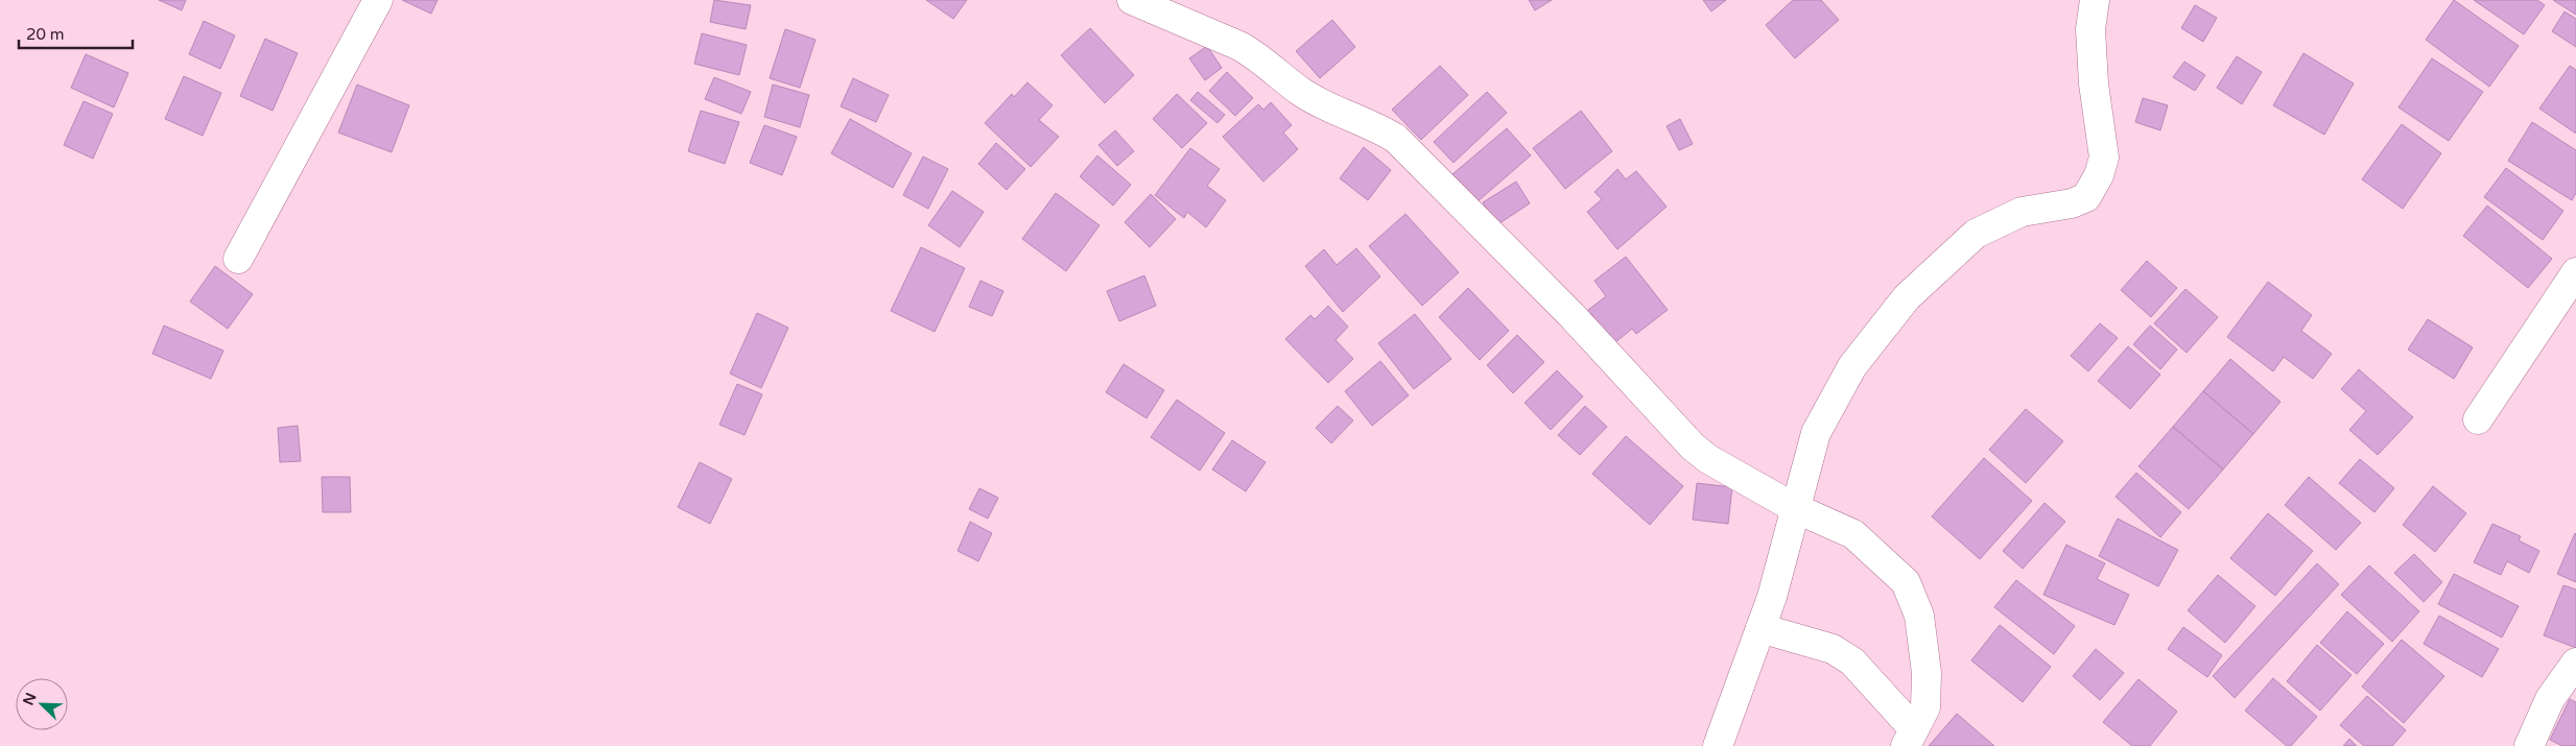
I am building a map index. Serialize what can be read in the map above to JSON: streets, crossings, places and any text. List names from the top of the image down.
{
  "scale_bar": "20 m",
  "north": "top left"
}
